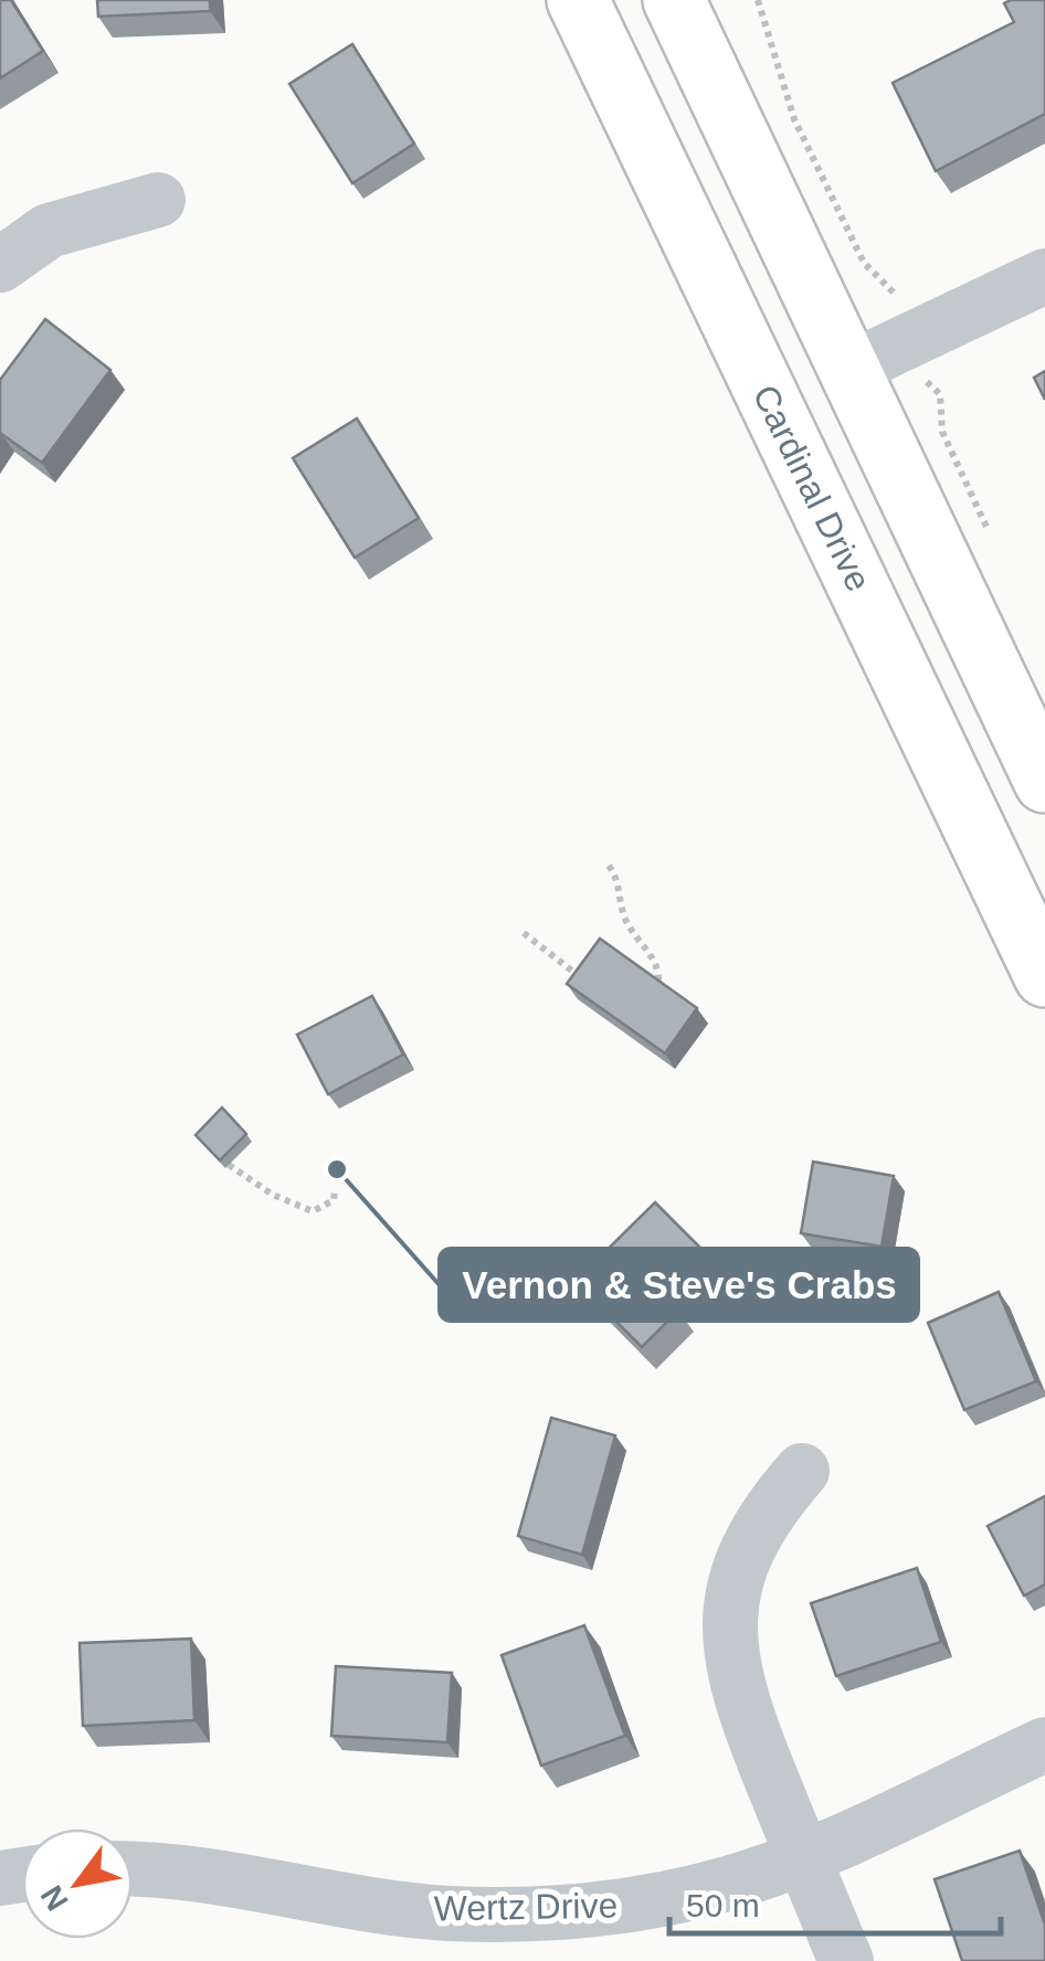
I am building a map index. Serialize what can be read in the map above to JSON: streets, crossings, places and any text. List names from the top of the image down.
{
  "streets": {
    "main road": ["Cardinal Drive"],
    "street": ["Wertz Drive"]
  },
  "places": ["Vernon & Steve's Crabs"],
  "scale_bar": "50 m",
  "north": "bottom left"
}
